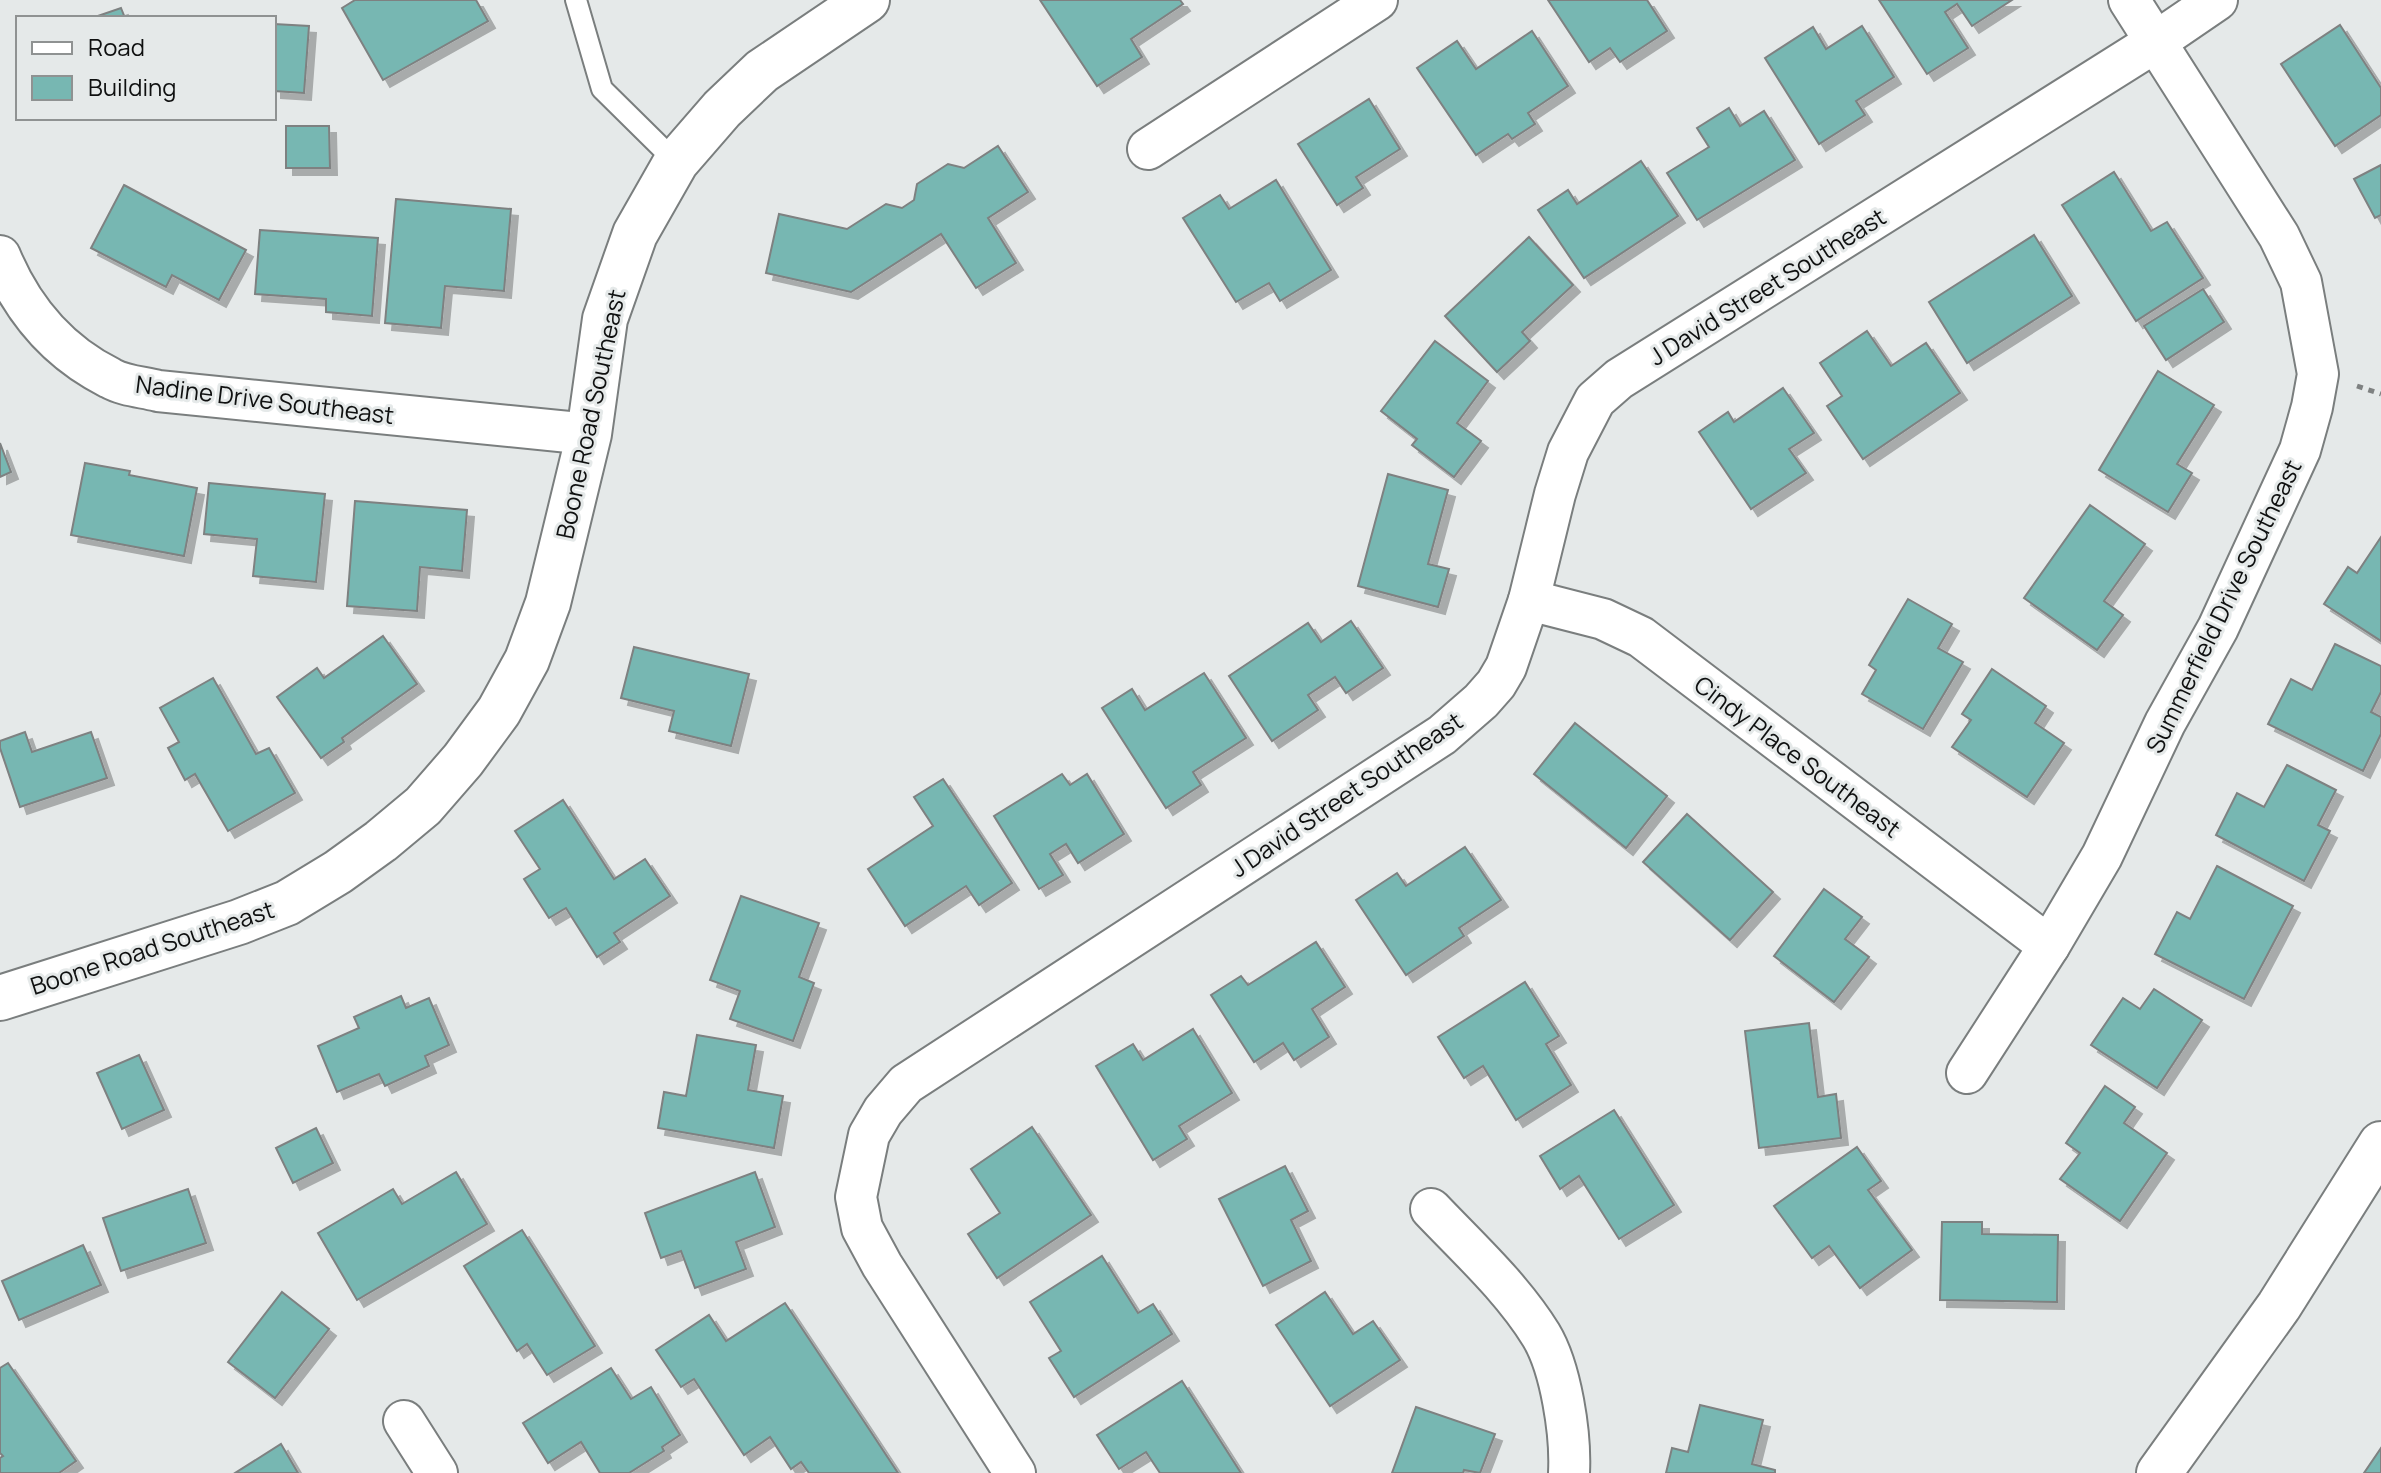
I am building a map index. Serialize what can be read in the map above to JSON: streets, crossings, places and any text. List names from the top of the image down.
{
  "streets": {
    "street": [
      "J David Street Southeast",
      "Nadine Drive Southeast",
      "Boone Road Southeast",
      "Summerfield Drive Southeast",
      "Cindy Place Southeast"
    ]
  },
  "crossings": [
    ["J David Street Southeast", "Summerfield Drive Southeast"],
    ["J David Street Southeast", "Cindy Place Southeast"],
    ["Nadine Drive Southeast", "Boone Road Southeast"],
    ["Summerfield Drive Southeast", "Cindy Place Southeast"]
  ],
  "legend": ["Road", "Building"]
}
